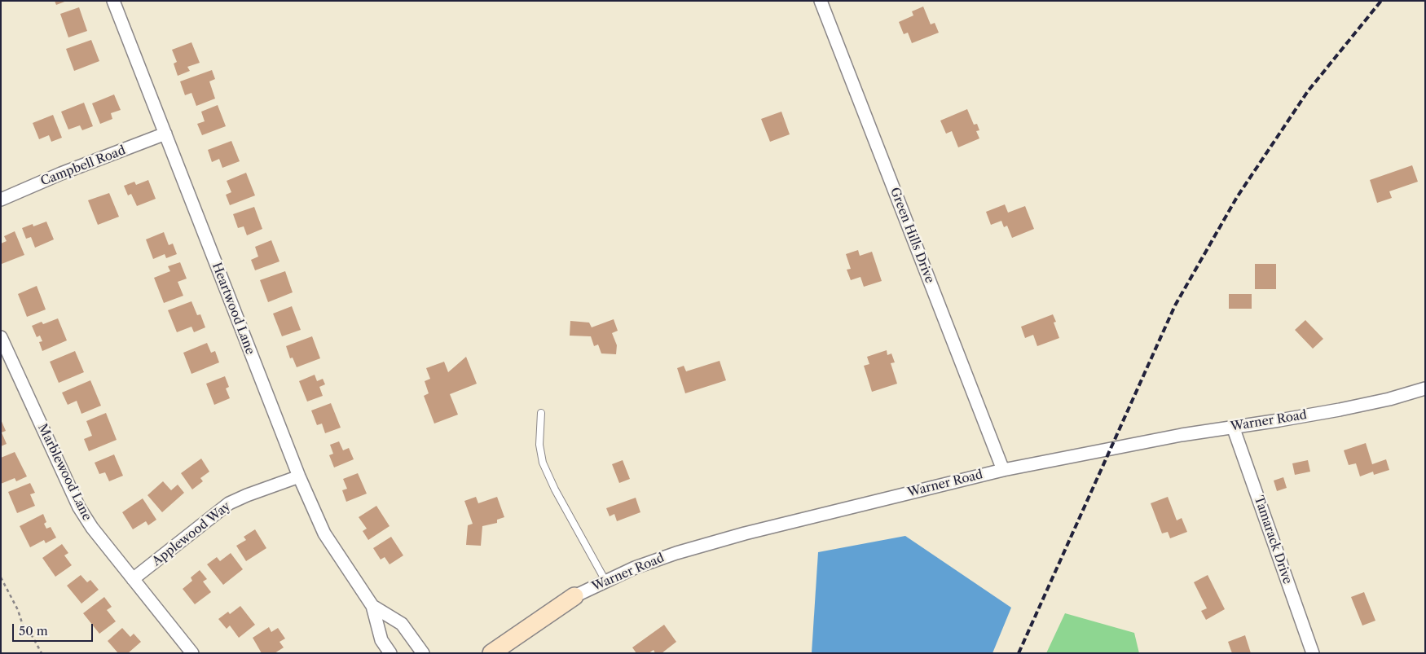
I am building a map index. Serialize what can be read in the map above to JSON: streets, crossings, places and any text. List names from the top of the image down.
{
  "streets": {
    "street": [
      "Campbell Road",
      "Green Hills Drive",
      "Heartwood Lane",
      "Warner Road",
      "Marblewood Lane",
      "Applewood Way",
      "Tamarack Drive"
    ]
  },
  "crossings": [
    ["Campbell Road", "Heartwood Lane"],
    ["Green Hills Drive", "Warner Road"],
    ["Heartwood Lane", "Applewood Way"],
    ["Warner Road", "Tamarack Drive"],
    ["Marblewood Lane", "Applewood Way"]
  ],
  "scale_bar": "50 m"
}
